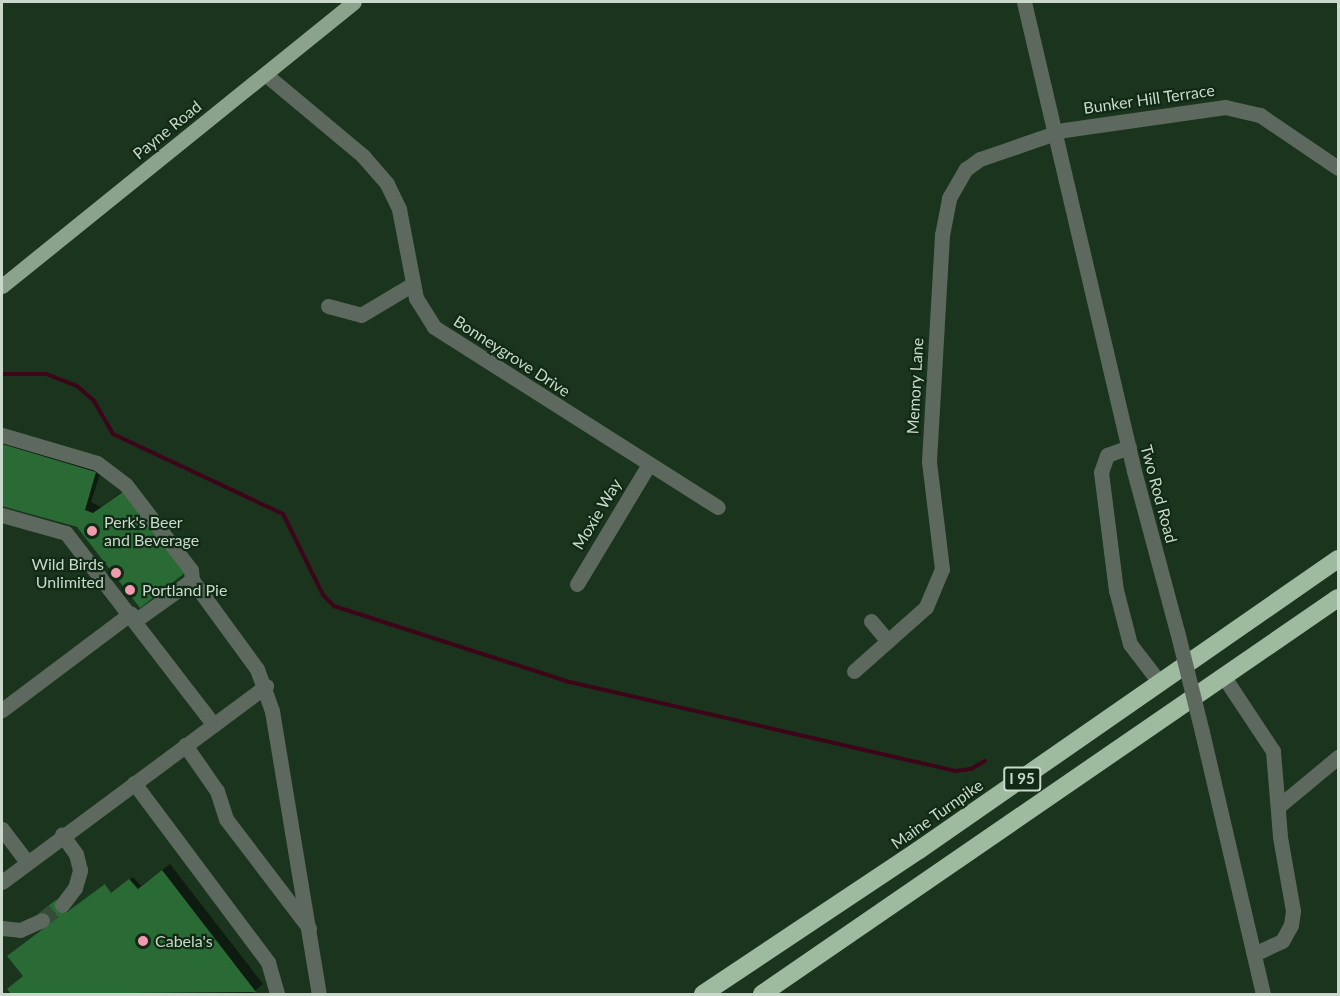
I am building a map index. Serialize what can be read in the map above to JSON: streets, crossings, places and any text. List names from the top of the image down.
{
  "streets": {
    "highway": ["I 95", "Maine Turnpike"],
    "main road": ["Payne Road"],
    "street": [
      "Bunker Hill Terrace",
      "Bonneygrove Drive",
      "Memory Lane",
      "Two Rod Road",
      "Moxie Way"
    ]
  },
  "crossings": [
    ["Bunker Hill Terrace", "Memory Lane"],
    ["Bunker Hill Terrace", "Two Rod Road"],
    ["Payne Road", "Bonneygrove Drive"],
    ["Bonneygrove Drive", "Moxie Way"],
    ["Memory Lane", "Two Rod Road"]
  ],
  "places": [
    "Perk's Beer and Beverage",
    "Wild Birds Unlimited",
    "Portland Pie",
    "Cabela's"
  ]
}
